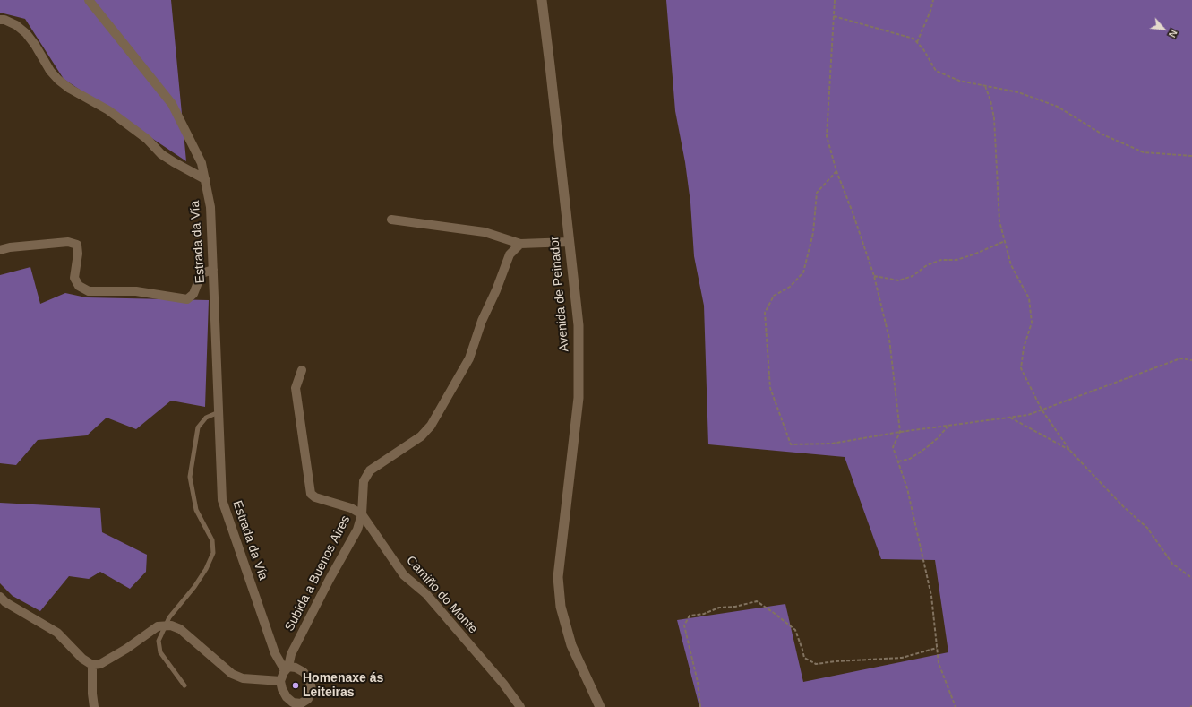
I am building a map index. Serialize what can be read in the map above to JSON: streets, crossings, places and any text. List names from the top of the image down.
{
  "streets": {
    "street": [
      "Estrada da Vía",
      "Avenida de Peinador",
      "Subida a Buenos Aires",
      "Camiño do Monte"
    ]
  },
  "crossings": [
    ["Estrada da Vía", "Subida a Buenos Aires"],
    ["Subida a Buenos Aires", "Camiño do Monte"]
  ],
  "places": ["Homenaxe ás Leiteiras"],
  "north": "bottom right"
}
